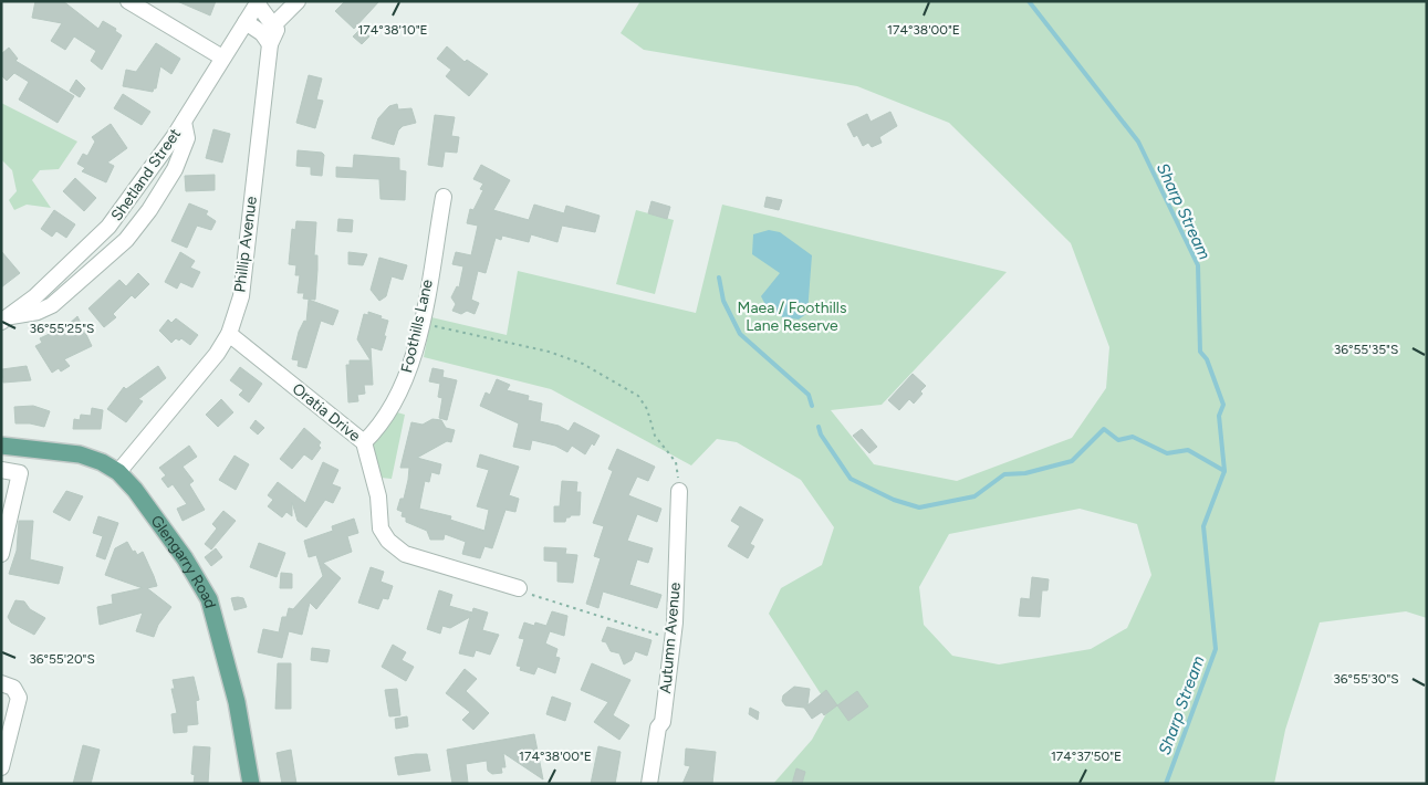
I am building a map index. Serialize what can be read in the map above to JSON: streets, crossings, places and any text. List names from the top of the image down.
{
  "streets": {
    "main road": ["Glengarry Road"],
    "street": [
      "Shetland Street",
      "Phillip Avenue",
      "Foothills Lane",
      "Oratia Drive",
      "Autumn Avenue"
    ]
  },
  "crossings": [
    ["Phillip Avenue", "Oratia Drive"],
    ["Phillip Avenue", "Glengarry Road"],
    ["Foothills Lane", "Oratia Drive"]
  ],
  "water": ["Sharp Stream"],
  "parks": ["Maea / Foothills Lane Reserve"],
  "coordinates": [
    "174°38'10\"E",
    "174°38'00\"E",
    "36°55'25\"S",
    "36°55'35\"S",
    "36°55'20\"S",
    "36°55'30\"S",
    "174°37'50\"E"
  ]
}
